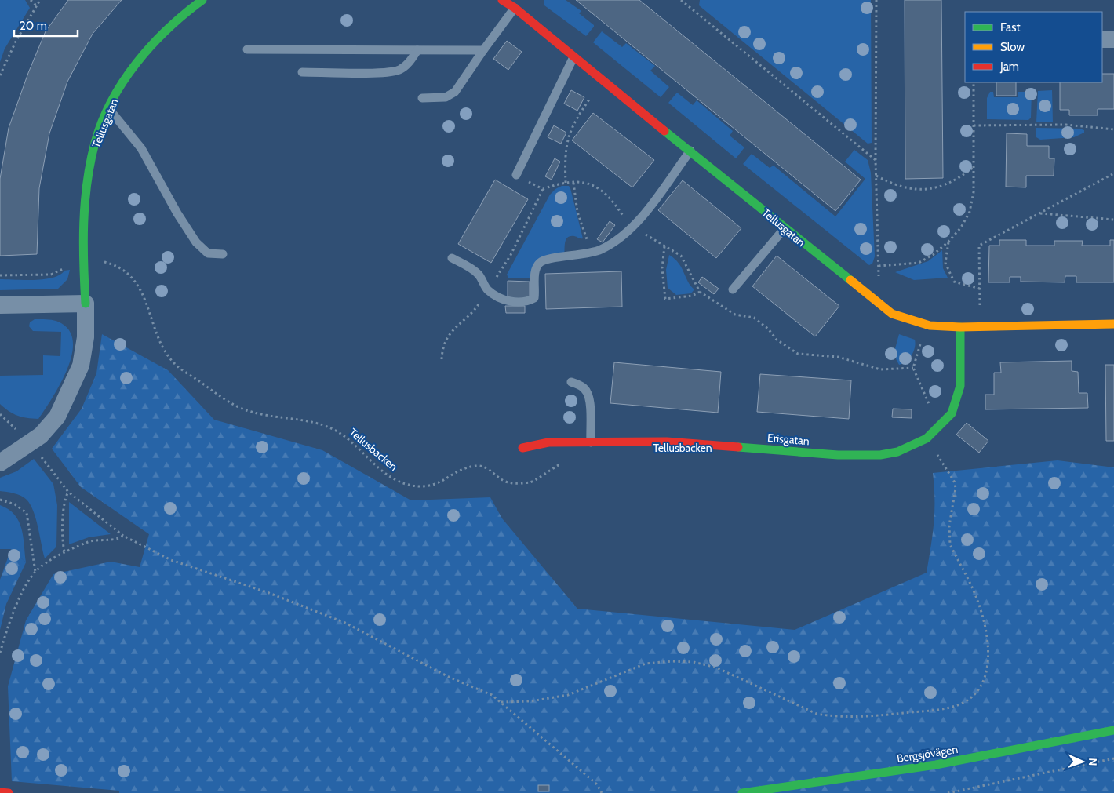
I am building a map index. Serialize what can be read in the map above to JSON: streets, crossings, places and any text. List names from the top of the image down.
{
  "streets": {
    "street": ["Tellusgatan", "Erisgatan", "Bergsjövägen"],
    "path": ["Tellusbacken"]
  },
  "crossings": [
    ["Tellusgatan", "Erisgatan"],
    ["Tellusgatan", "Tellusbacken"]
  ],
  "legend": ["Fast", "Slow", "Jam"],
  "scale_bar": "20 m",
  "north": "right"
}
